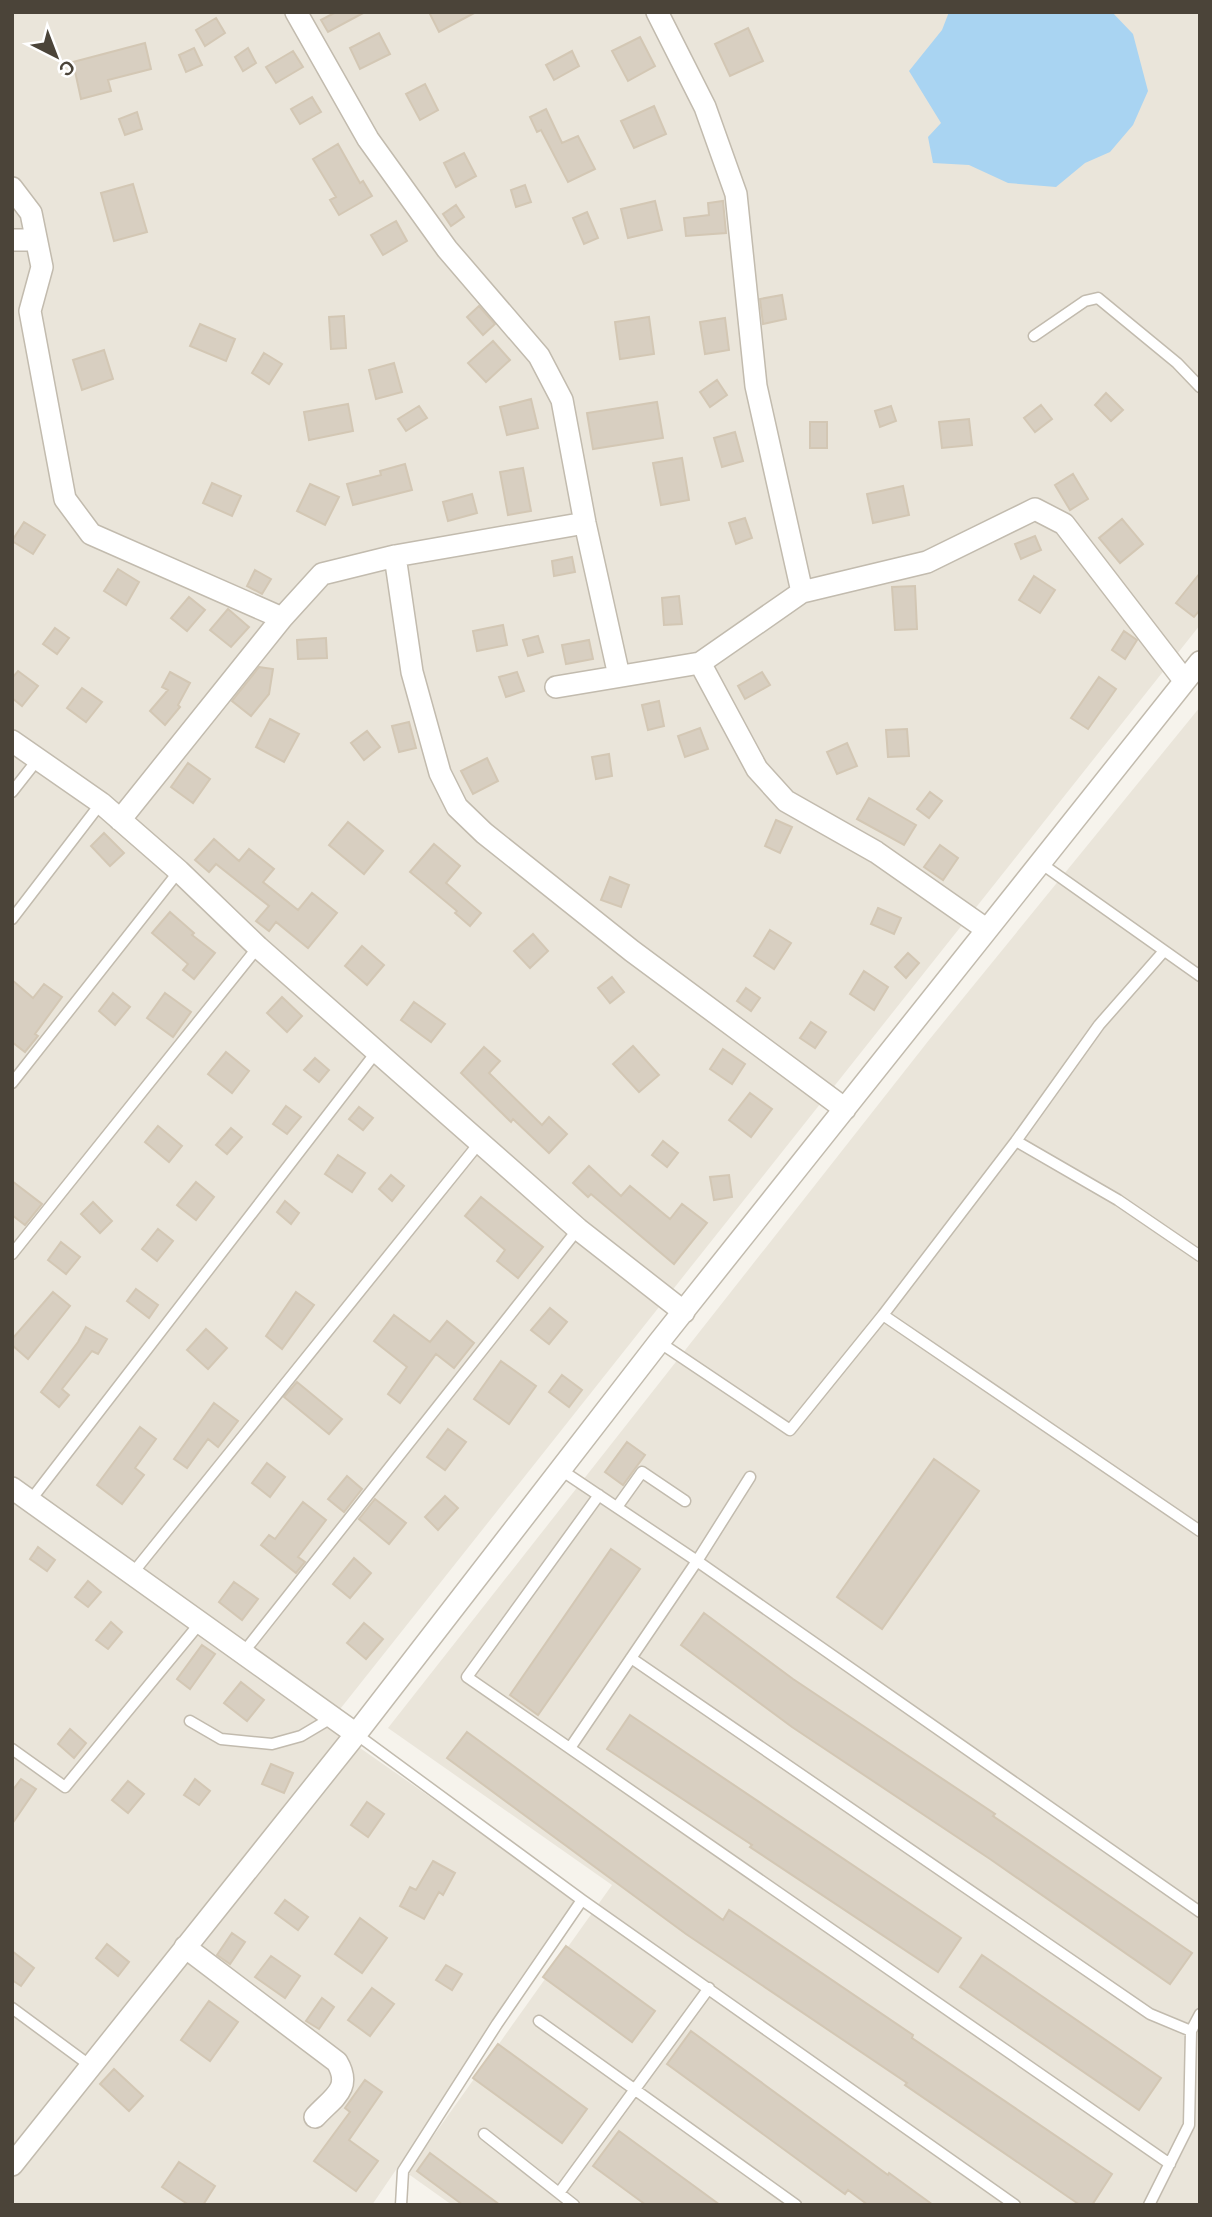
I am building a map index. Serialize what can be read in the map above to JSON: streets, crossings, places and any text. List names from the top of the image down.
{
  "north": "bottom right"
}
